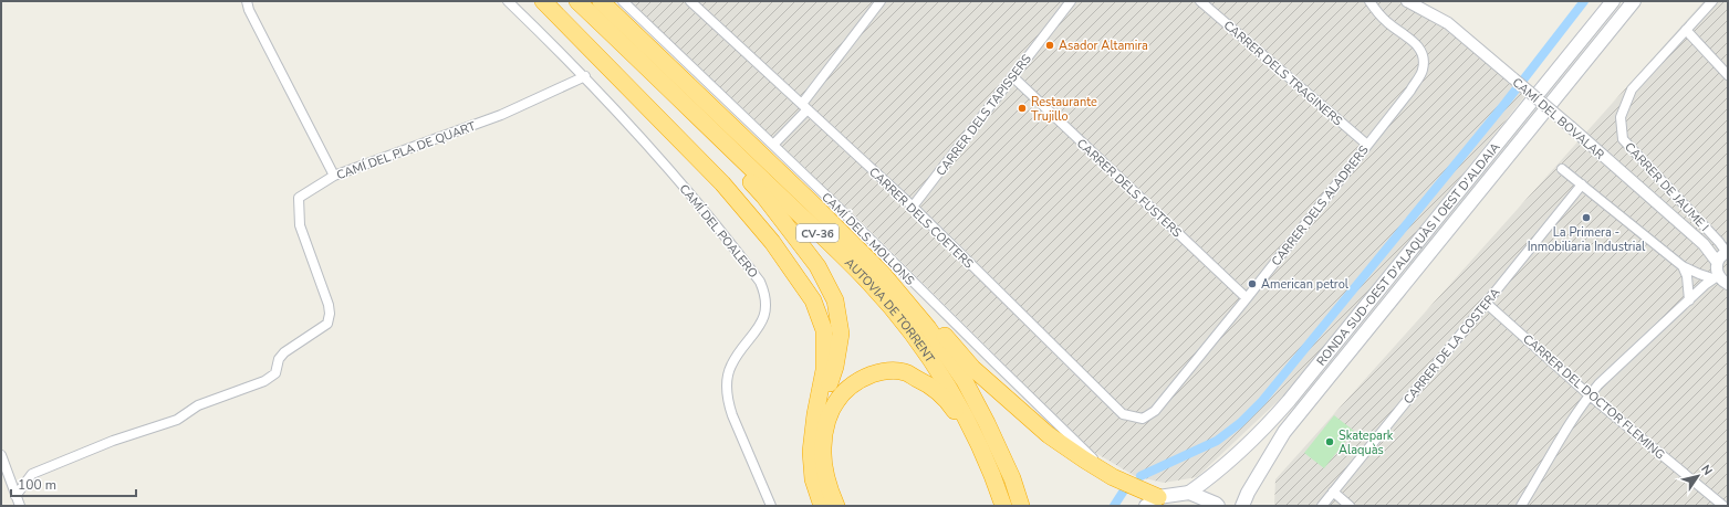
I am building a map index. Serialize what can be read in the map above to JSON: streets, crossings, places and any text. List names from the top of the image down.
{
  "streets": {
    "highway": ["CV-36", "AUTOVIA DE TORRENT"],
    "main road": ["RONDA SUD-OEST D'ALAQUÀS I OEST D'ALDAIA"],
    "street": [
      "CARRER DELS TRAGINERS",
      "CARRER DELS TAPISSERS",
      "CAMÍ DEL BOVALAR",
      "CAMÍ DEL PLA DE QUART",
      "CARRER DE JAUME I",
      "CARRER DELS FUSTERS",
      "CARRER DELS ALADRERS",
      "CARRER DELS COETERS",
      "CAMÍ DEL POALERO",
      "CAMÍ DELS MOLLONS",
      "CARRER DE LA COSTERA",
      "CARRER DEL DOCTOR FLEMING"
    ]
  },
  "crossings": [
    ["CARRER DELS TRAGINERS", "CARRER DELS ALADRERS"],
    ["CARRER DELS TAPISSERS", "CARRER DELS FUSTERS"],
    ["CARRER DELS TAPISSERS", "CARRER DELS COETERS"],
    ["CAMÍ DEL PLA DE QUART", "CAMÍ DEL POALERO"],
    ["CARRER DELS FUSTERS", "CARRER DELS ALADRERS"],
    ["CARRER DELS ALADRERS", "CARRER DELS COETERS"],
    ["CARRER DE LA COSTERA", "CARRER DEL DOCTOR FLEMING"]
  ],
  "places": [
    "Asador Altamira",
    "Restaurante Trujillo",
    "La Primera - Inmobiliaria Industrial",
    "American petrol",
    "Skatepark Alaquàs"
  ],
  "scale_bar": "100 m",
  "north": "top right"
}
